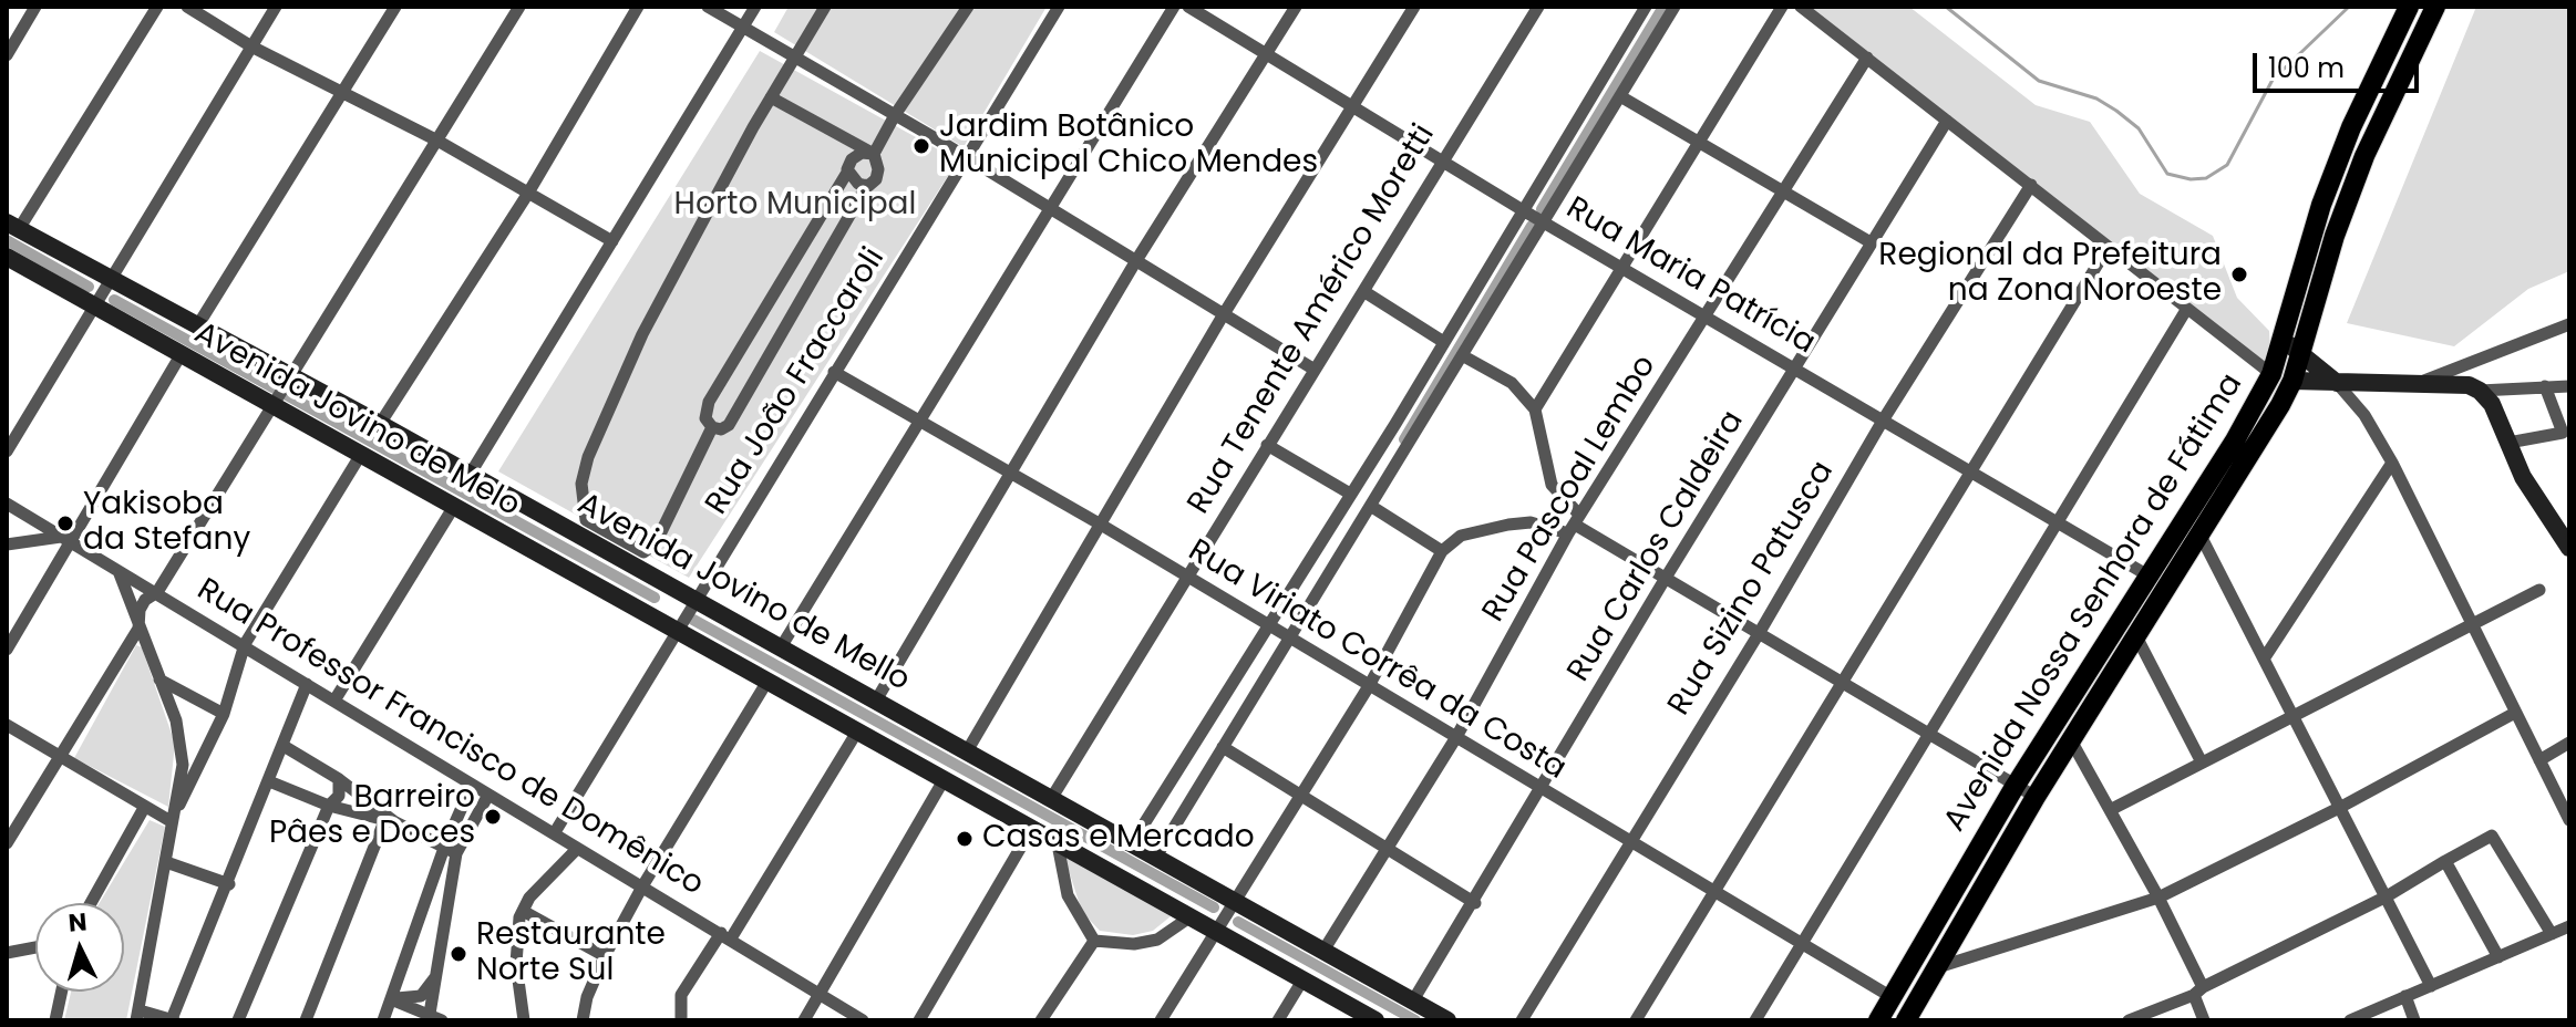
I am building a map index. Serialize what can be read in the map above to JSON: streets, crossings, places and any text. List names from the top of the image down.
{
  "streets": {
    "main road": ["Avenida Jovino de Melo", "Avenida Jovino de Mello", "Avenida Nossa Senhora de Fátima"],
    "street": [
      "Rua Maria Patrícia",
      "Rua Tenente Américo Moretti",
      "Rua João Fraccaroli",
      "Rua Pascoal Lembo",
      "Rua Carlos Caldeira",
      "Rua Sizino Patusca",
      "Rua Viriato Corrêa da Costa",
      "Rua Professor Francisco de Domênico"
    ]
  },
  "crossings": [
    ["Rua Maria Patrícia", "Rua Tenente Américo Moretti"],
    ["Rua Maria Patrícia", "Rua Pascoal Lembo"],
    ["Rua Maria Patrícia", "Rua Carlos Caldeira"],
    ["Rua Maria Patrícia", "Rua Sizino Patusca"],
    ["Rua Maria Patrícia", "Avenida Nossa Senhora de Fátima"],
    ["Rua Tenente Américo Moretti", "Avenida Jovino de Mello"],
    ["Rua Tenente Américo Moretti", "Rua Viriato Corrêa da Costa"],
    ["Rua João Fraccaroli", "Avenida Jovino de Melo"],
    ["Rua João Fraccaroli", "Avenida Jovino de Mello"],
    ["Rua João Fraccaroli", "Rua Viriato Corrêa da Costa"],
    ["Rua João Fraccaroli", "Rua Professor Francisco de Domênico"],
    ["Rua Pascoal Lembo", "Avenida Jovino de Mello"],
    ["Rua Pascoal Lembo", "Rua Viriato Corrêa da Costa"],
    ["Rua Carlos Caldeira", "Avenida Jovino de Mello"],
    ["Rua Carlos Caldeira", "Rua Viriato Corrêa da Costa"],
    ["Rua Sizino Patusca", "Rua Viriato Corrêa da Costa"],
    ["Avenida Nossa Senhora de Fátima", "Rua Viriato Corrêa da Costa"]
  ],
  "parks": ["Horto Municipal"],
  "places": [
    "Jardim Botânico Municipal Chico Mendes",
    "Regional da Prefeitura na Zona Noroeste",
    "Yakisoba da Stefany",
    "Barreiro Pâes e Doces",
    "Casas e Mercado",
    "Restaurante Norte Sul"
  ],
  "scale_bar": "100 m",
  "north": "top"
}
